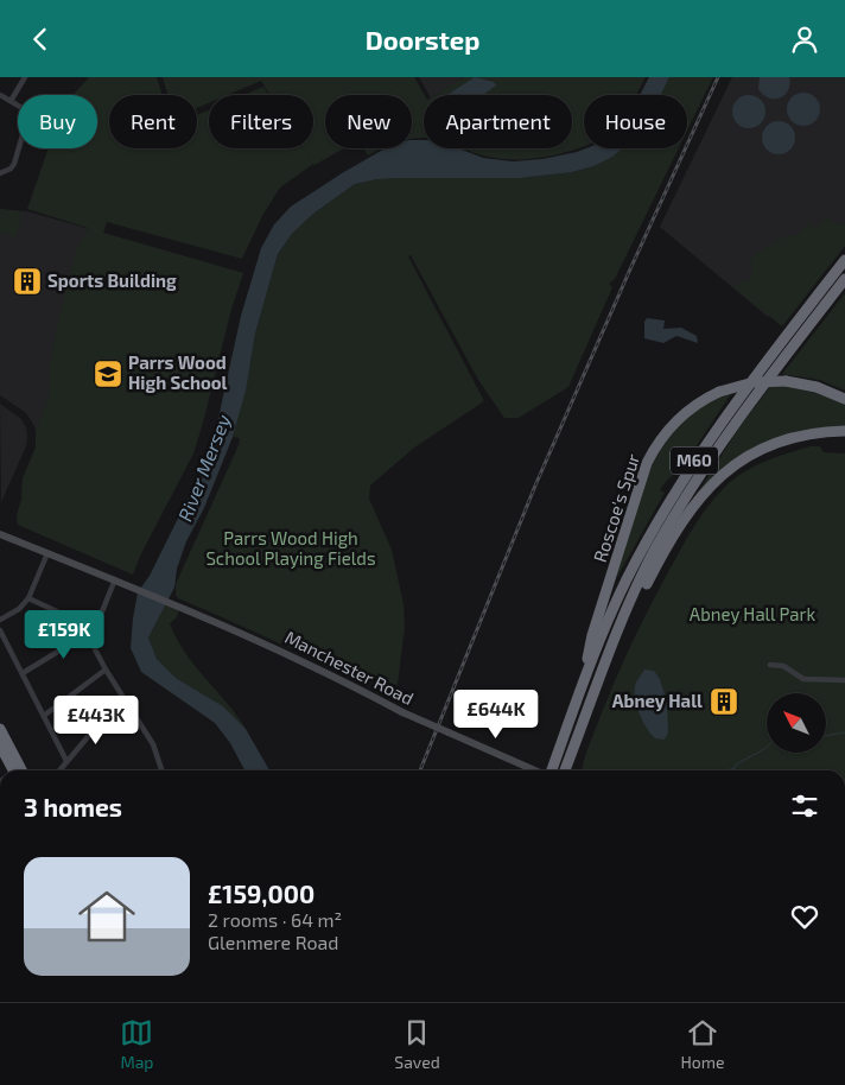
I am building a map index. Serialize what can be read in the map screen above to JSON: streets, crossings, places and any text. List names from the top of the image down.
{
  "streets": {
    "highway": ["M60", "Roscoe's Spur"],
    "main road": ["Manchester Road"]
  },
  "crossings": [
    ["M60", "Roscoe's Spur"]
  ],
  "water": ["River Mersey"],
  "parks": ["Parrs Wood High School Playing Fields", "Abney Hall Park"],
  "places": {
    "building": ["Sports Building", "Abney Hall"],
    "school or university": ["Parrs Wood High School"]
  },
  "north": "top left",
  "page": {
    "header": "Doorstep",
    "chip": [
      "Buy",
      "Rent",
      "Filters",
      "New",
      "Apartment",
      "House"
    ],
    "price": ["£159K", "£644K", "£443K"],
    "heading": "3 homes",
    "list": [
      {
        "name": "£159,000",
        "note": "2 rooms · 64 m² · Glenmere Road"
      }
    ],
    "tabs": ["Map", "Saved", "Home"]
  }
}
